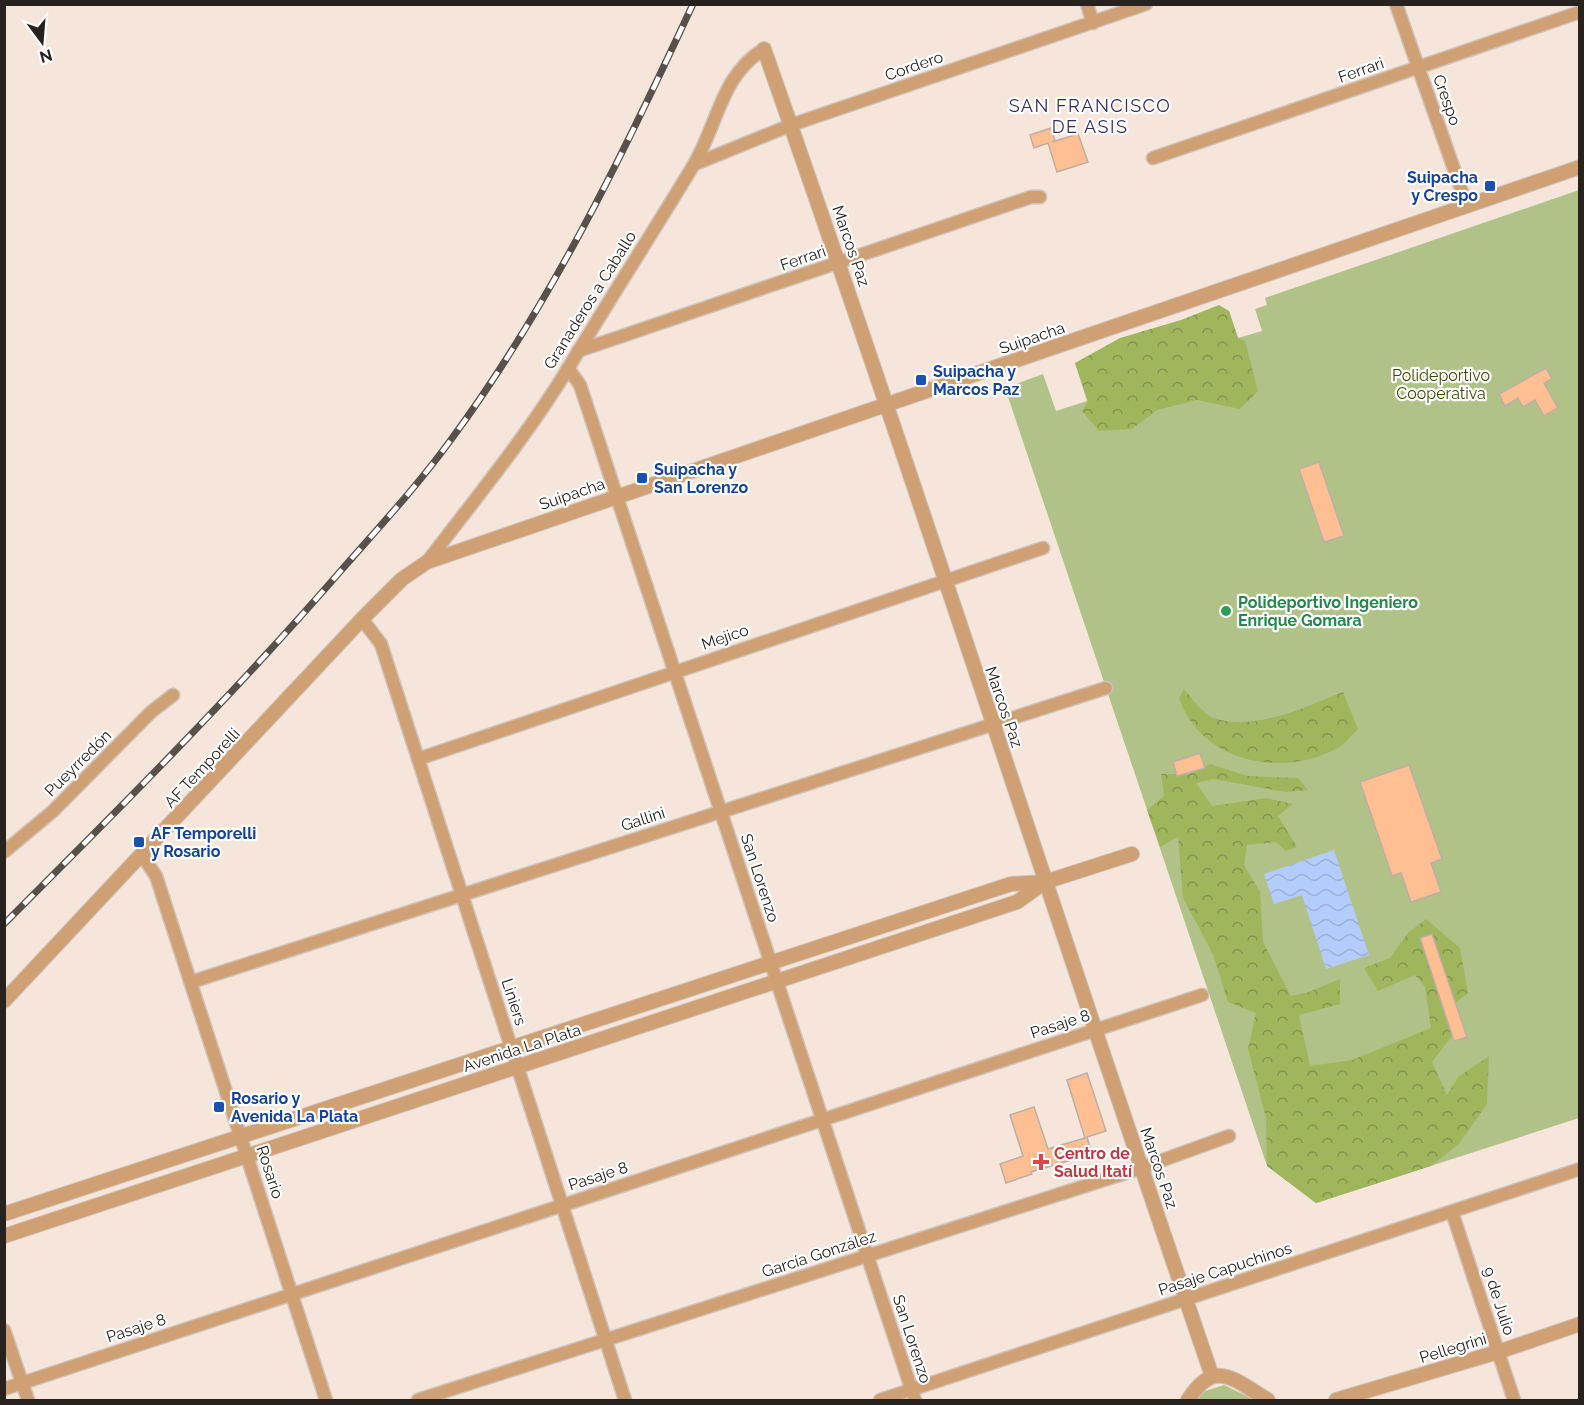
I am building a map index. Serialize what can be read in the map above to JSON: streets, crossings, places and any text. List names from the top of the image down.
{
  "streets": {
    "street": [
      "Cordero",
      "Ferrari",
      "Crespo",
      "Marcos Paz",
      "Granaderos a Caballo",
      "Suipacha",
      "Mejico",
      "Pueyrredón",
      "AF Temporelli",
      "Gallini",
      "San Lorenzo",
      "Liniers",
      "Pasaje 8",
      "Avenida La Plata",
      "Rosario",
      "García González",
      "Pasaje Capuchinos",
      "9 de Julio",
      "Pellegrini"
    ]
  },
  "crossings": [
    ["Cordero", "Marcos Paz"],
    ["Cordero", "Granaderos a Caballo"],
    ["Ferrari", "Crespo"],
    ["Ferrari", "Marcos Paz"],
    ["Ferrari", "Granaderos a Caballo"],
    ["Crespo", "Suipacha"],
    ["Marcos Paz", "Granaderos a Caballo"],
    ["Marcos Paz", "Suipacha"],
    ["Marcos Paz", "Mejico"],
    ["Marcos Paz", "Gallini"],
    ["Marcos Paz", "Pasaje 8"],
    ["Marcos Paz", "Avenida La Plata"],
    ["Marcos Paz", "García González"],
    ["Marcos Paz", "Pasaje Capuchinos"],
    ["Granaderos a Caballo", "Suipacha"],
    ["Granaderos a Caballo", "AF Temporelli"],
    ["Granaderos a Caballo", "San Lorenzo"],
    ["Suipacha", "AF Temporelli"],
    ["Suipacha", "San Lorenzo"],
    ["Mejico", "San Lorenzo"],
    ["Mejico", "Liniers"],
    ["AF Temporelli", "Liniers"],
    ["AF Temporelli", "Rosario"],
    ["Gallini", "San Lorenzo"],
    ["Gallini", "Liniers"],
    ["Gallini", "Rosario"],
    ["San Lorenzo", "Pasaje 8"],
    ["San Lorenzo", "Avenida La Plata"],
    ["San Lorenzo", "García González"],
    ["San Lorenzo", "Pasaje Capuchinos"],
    ["Liniers", "Pasaje 8"],
    ["Liniers", "Avenida La Plata"],
    ["Liniers", "García González"],
    ["Pasaje 8", "Rosario"],
    ["Avenida La Plata", "Rosario"],
    ["Pasaje Capuchinos", "9 de Julio"],
    ["9 de Julio", "Pellegrini"]
  ],
  "districts": ["SAN FRANCISCO DE ASIS"],
  "parks": ["Polideportivo Cooperativa"],
  "places": {
    "transit": [
      "Suipacha y Crespo",
      "Suipacha y Marcos Paz",
      "Suipacha y San Lorenzo",
      "AF Temporelli y Rosario",
      "Rosario y Avenida La Plata"
    ],
    "other": ["Polideportivo Ingeniero Enrique Gomara"],
    "health": ["Centro de Salud Itatí"]
  },
  "north": "bottom"
}
